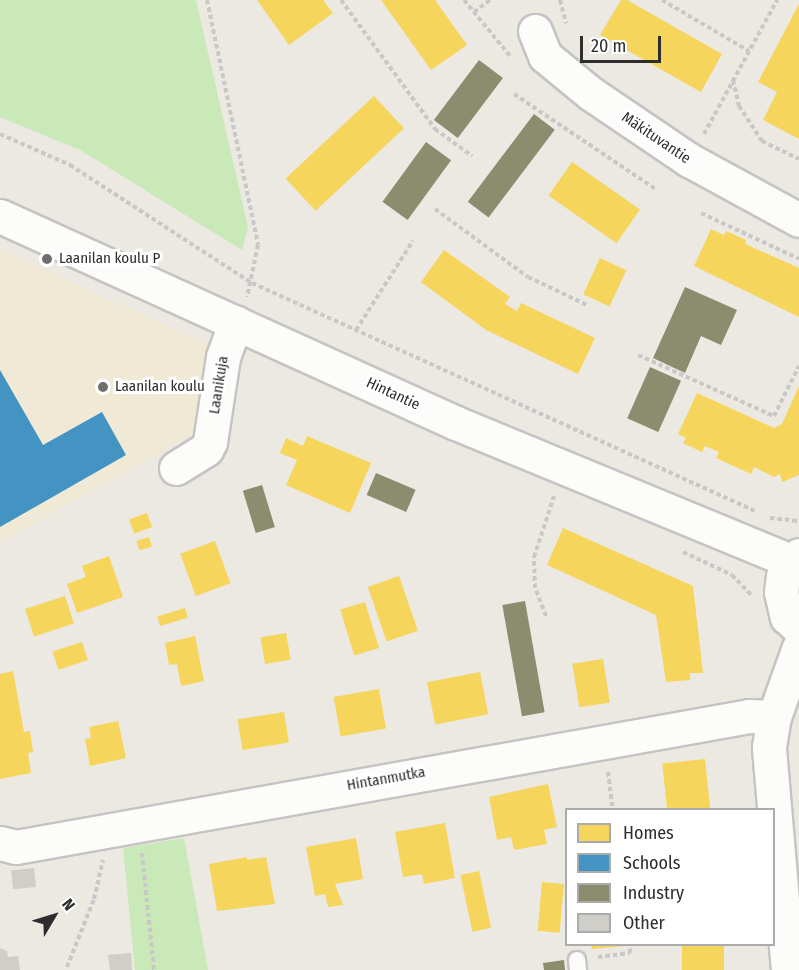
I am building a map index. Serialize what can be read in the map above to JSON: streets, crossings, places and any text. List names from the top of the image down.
{
  "streets": {
    "street": [
      "Mäkituvantie",
      "Laanikuja",
      "Hintantie",
      "Hintanmutka"
    ]
  },
  "crossings": [
    ["Laanikuja", "Hintantie"]
  ],
  "places": ["Laanilan koulu P", "Laanilan koulu"],
  "legend": [
    "Homes",
    "Schools",
    "Industry",
    "Other"
  ],
  "scale_bar": "20 m",
  "north": "top right"
}
